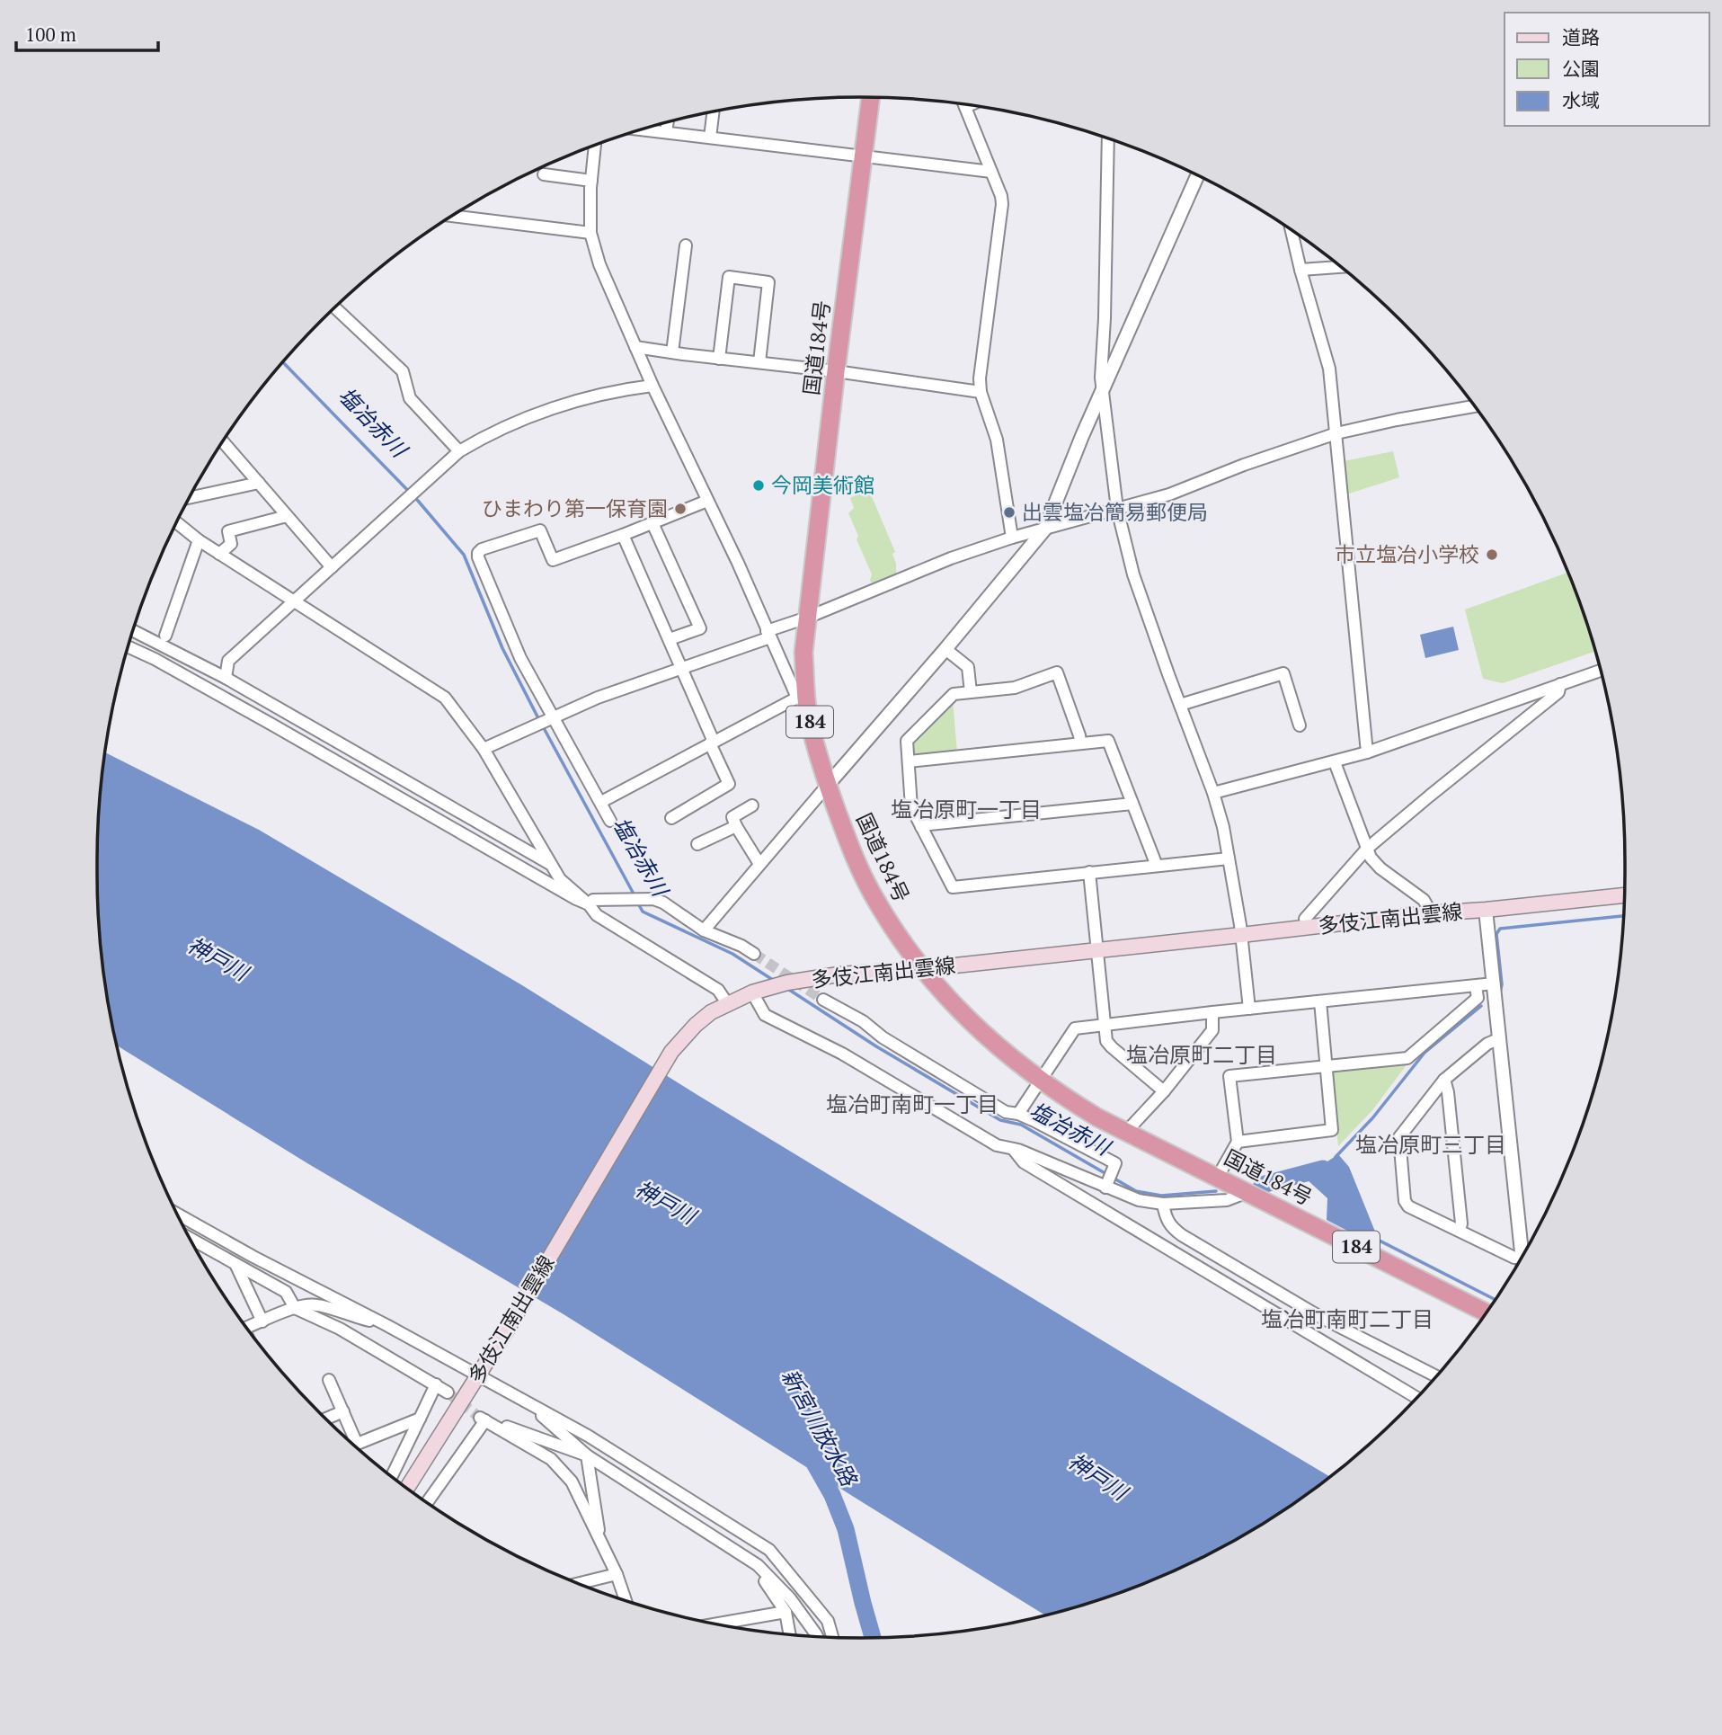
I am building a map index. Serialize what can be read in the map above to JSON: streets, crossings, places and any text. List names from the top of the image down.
{
  "streets": {
    "highway": ["国道184号", "184"],
    "main road": ["多伎江南出雲線"]
  },
  "crossings": [
    ["国道184号", "多伎江南出雲線"]
  ],
  "districts": [
    "塩冶原町一丁目",
    "塩冶原町二丁目",
    "塩冶町南町一丁目",
    "塩冶原町三丁目",
    "塩冶町南町二丁目"
  ],
  "water": ["塩冶赤川", "神戸川", "新宮川放水路"],
  "places": [
    "今岡美術館",
    "ひまわり第一保育園",
    "出雲塩冶簡易郵便局",
    "市立塩冶小学校"
  ],
  "legend": ["道路", "公園", "水域"],
  "scale_bar": "100 m"
}
